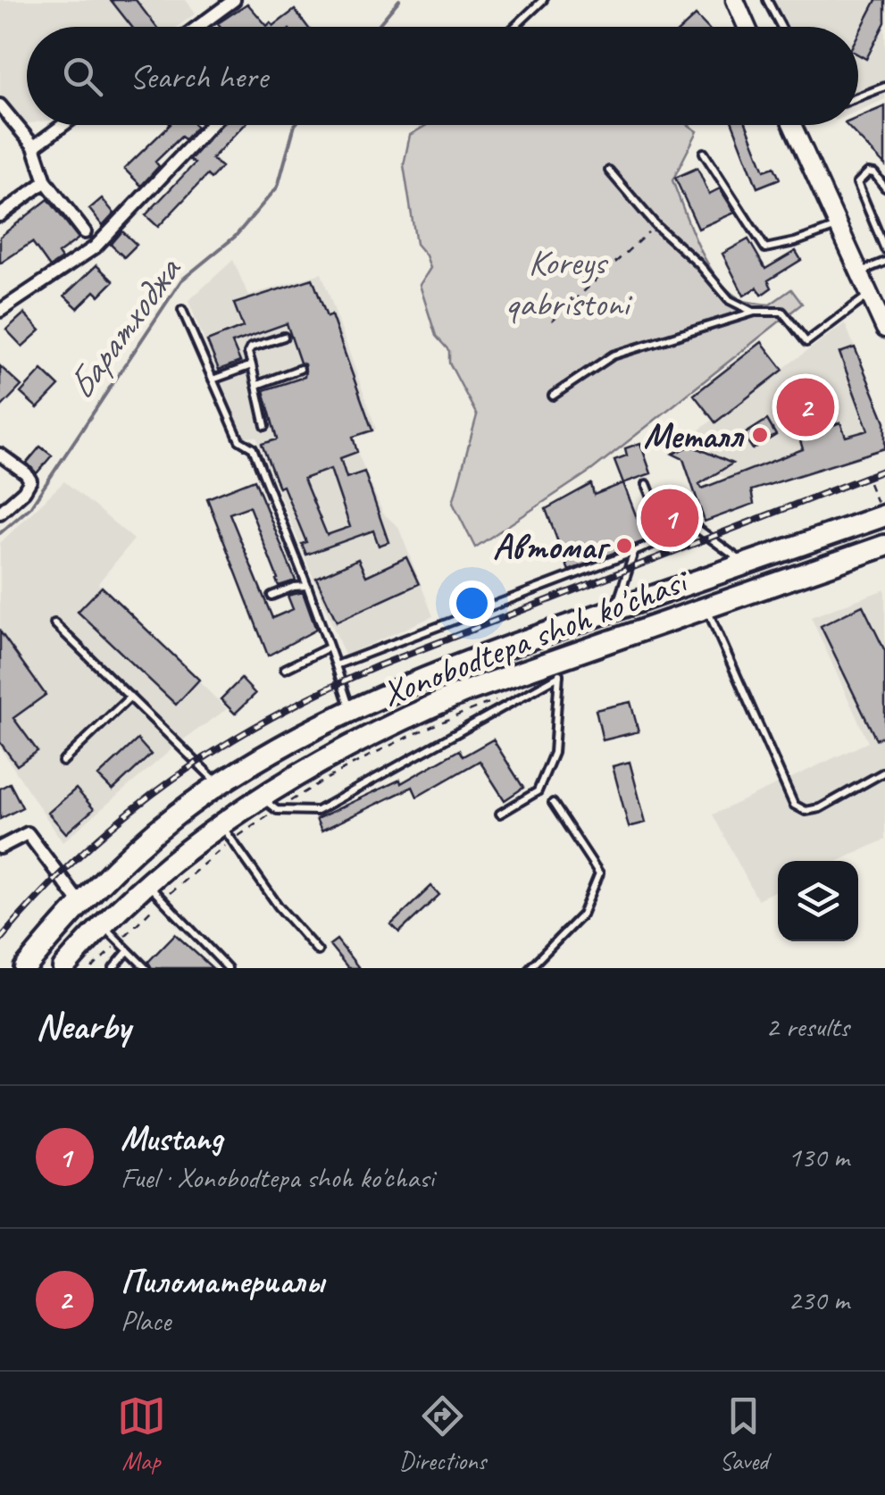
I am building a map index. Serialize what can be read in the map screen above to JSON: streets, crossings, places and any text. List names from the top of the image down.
{
  "streets": {
    "highway": ["Xonobodtepa shoh ko'chasi"]
  },
  "water": ["Баратходжа"],
  "parks": ["Koreys qabristoni"],
  "places": ["Металл", "Автомаг"],
  "page": {
    "search": "Search here",
    "pins": ["2", "1"],
    "heading": ["Nearby", "2 results"],
    "list": [
      {
        "mark": "1",
        "name": "Mustang",
        "note": "Fuel · Xonobodtepa shoh ko'chasi",
        "value": "130 m"
      },
      {
        "mark": "2",
        "name": "Пиломатериалы",
        "note": "Place",
        "value": "230 m"
      }
    ],
    "nav": ["Map", "Directions", "Saved"]
  }
}
